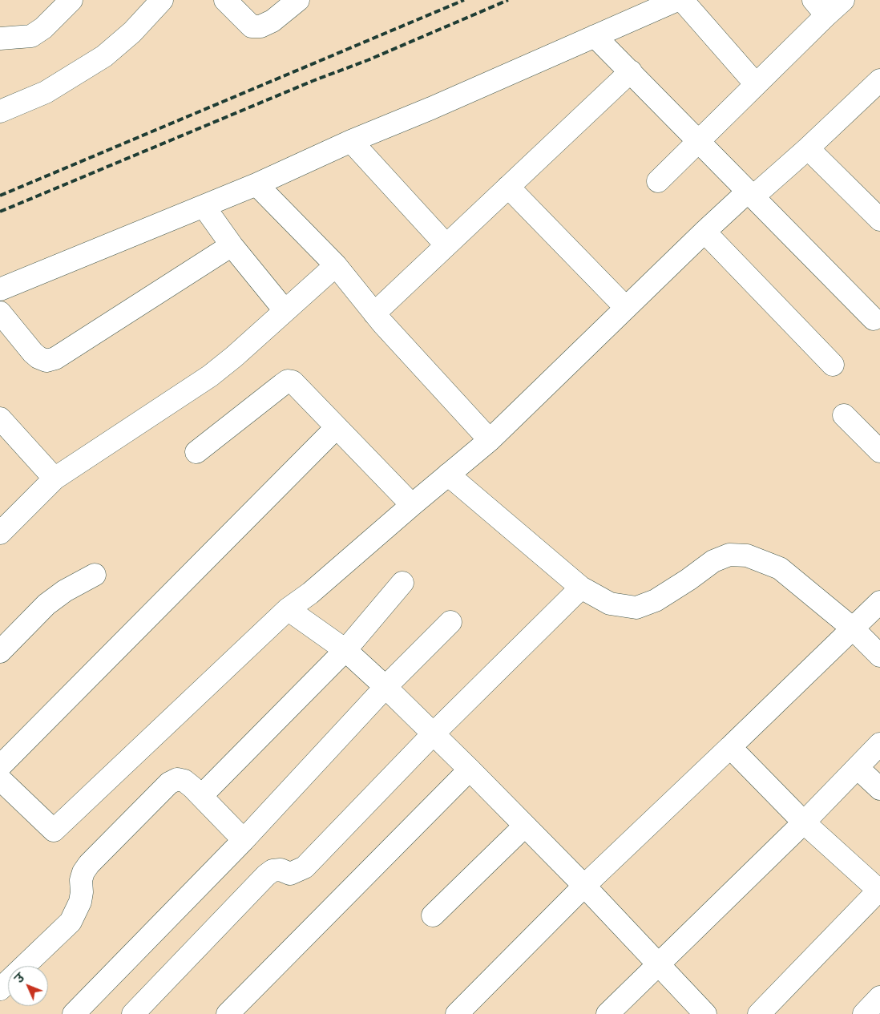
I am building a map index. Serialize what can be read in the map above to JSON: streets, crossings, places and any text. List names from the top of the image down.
{
  "north": "top left"
}
